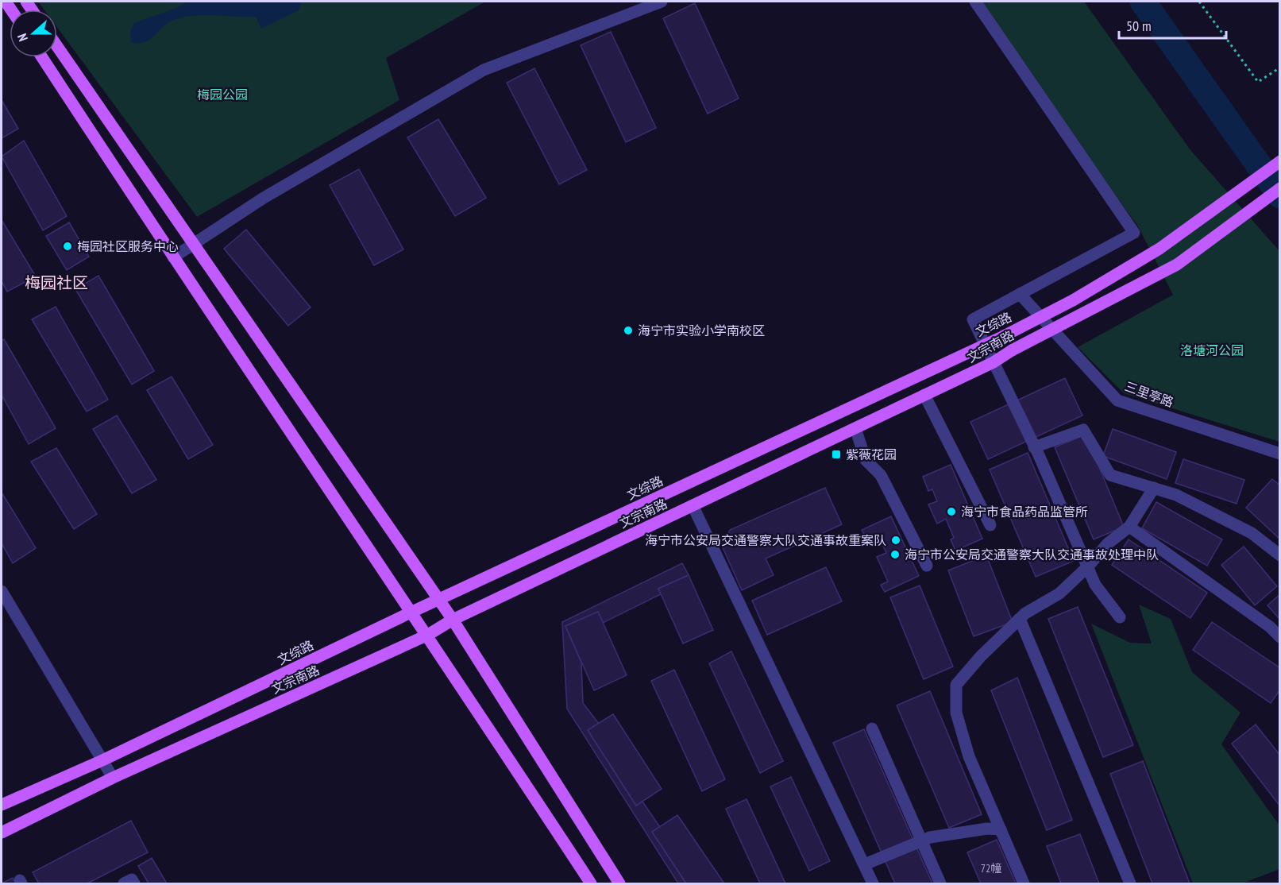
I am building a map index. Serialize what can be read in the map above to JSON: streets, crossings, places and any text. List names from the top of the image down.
{
  "streets": {
    "main road": ["文综路", "文宗南路"],
    "street": ["三里亭路"]
  },
  "districts": ["梅园社区"],
  "parks": ["梅园公园", "洛塘河公园"],
  "places": {
    "other": [
      "梅园社区服务中心",
      "海宁市实验小学南校区",
      "海宁市食品药品监管所",
      "海宁市公安局交通警察大队交通事故重案队",
      "海宁市公安局交通警察大队交通事故处理中队"
    ],
    "transit": ["紫薇花园"]
  },
  "house_numbers": ["72幢"],
  "scale_bar": "50 m",
  "north": "left"
}
